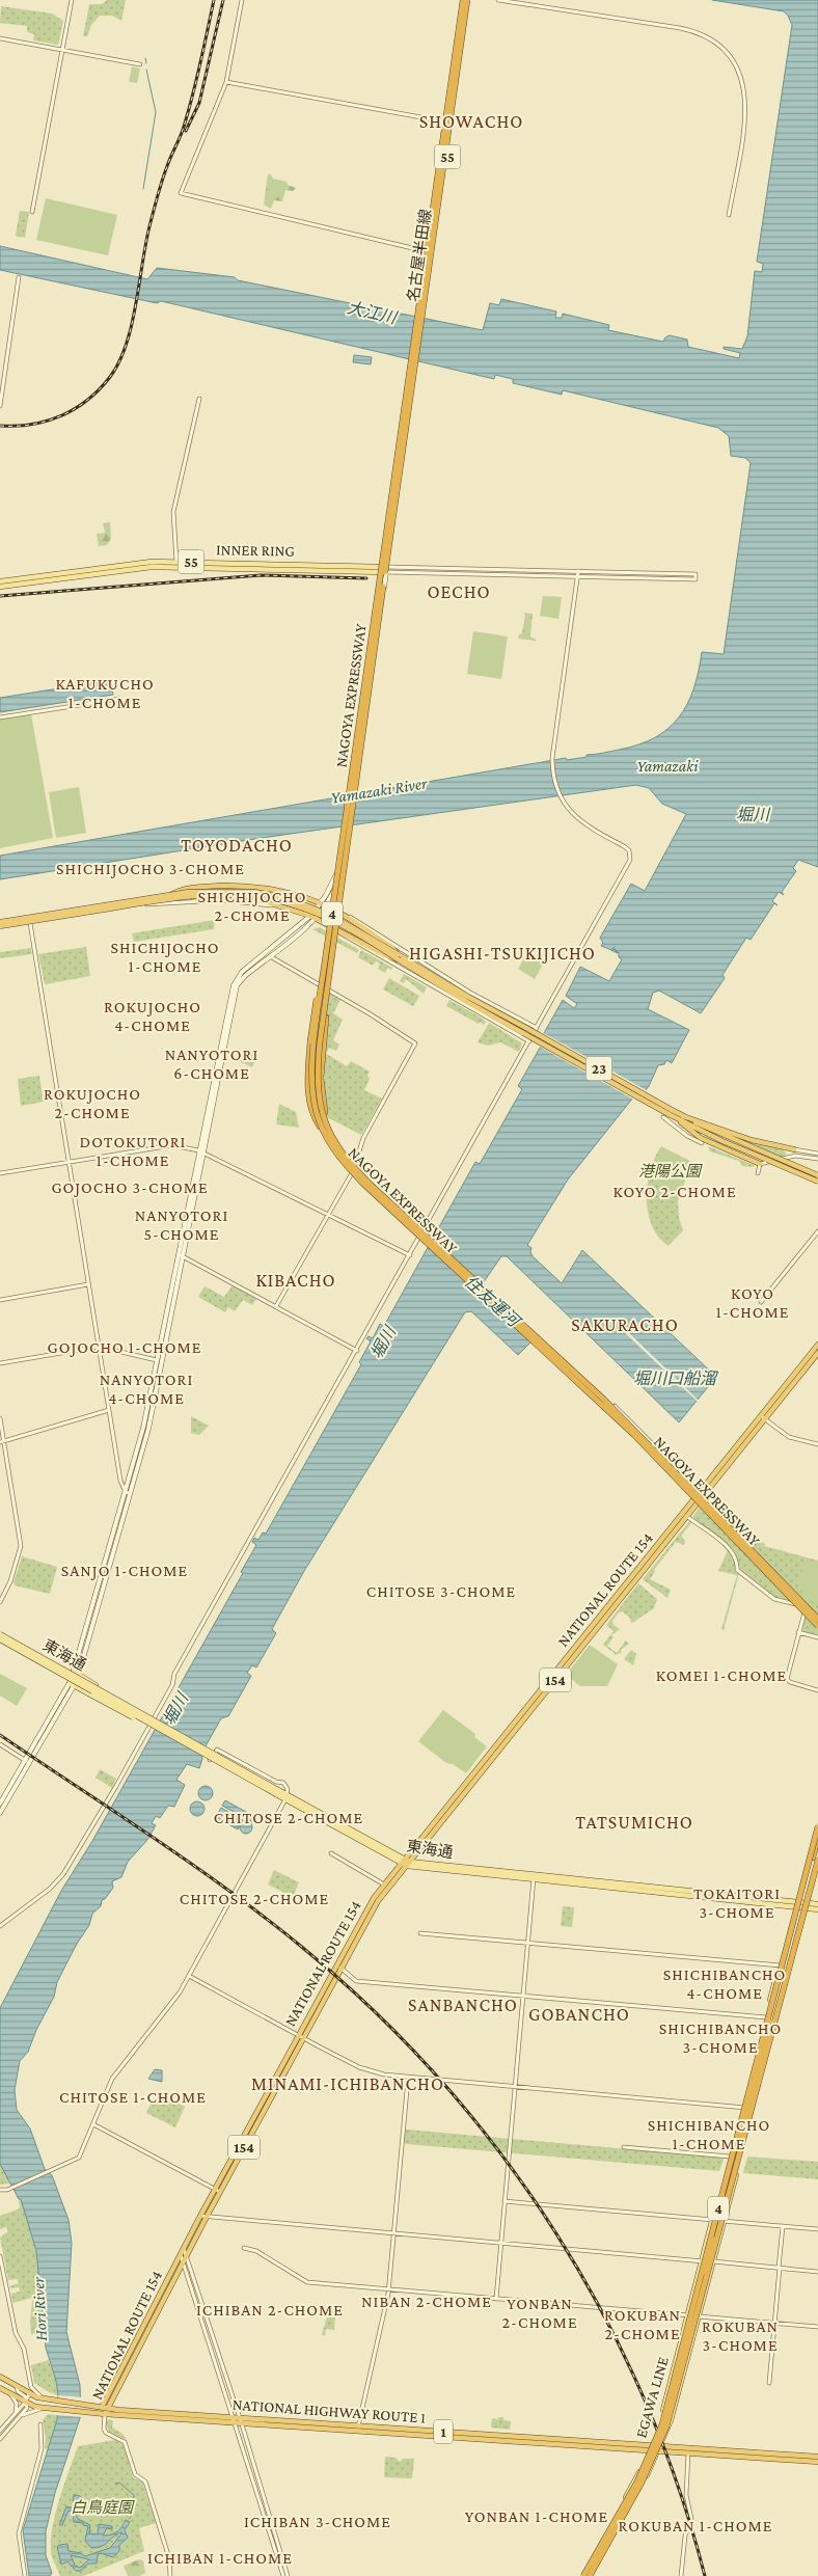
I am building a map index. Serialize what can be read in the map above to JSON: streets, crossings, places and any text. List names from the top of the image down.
{
  "streets": {
    "highway": [
      "NAGOYA EXPRESSWAY",
      "4",
      "23",
      "NATIONAL ROUTE 154",
      "154",
      "NATIONAL HIGHWAY ROUTE 1",
      "1"
    ],
    "main road": [
      "55",
      "名古屋半田線",
      "INNER RING",
      "東海通",
      "EGAWA LINE"
    ]
  },
  "crossings": [
    ["名古屋半田線", "INNER RING"],
    ["名古屋半田線", "NAGOYA EXPRESSWAY"],
    ["4", "東海通"],
    ["4", "EGAWA LINE"],
    ["NATIONAL ROUTE 154", "東海通"],
    ["NATIONAL ROUTE 154", "NATIONAL HIGHWAY ROUTE 1"],
    ["東海通", "EGAWA LINE"],
    ["EGAWA LINE", "NATIONAL HIGHWAY ROUTE 1"]
  ],
  "districts": [
    "SHOWACHO",
    "OECHO",
    "KAFUKUCHO 1-CHOME",
    "TOYODACHO",
    "SHICHIJOCHO 3-CHOME",
    "SHICHIJOCHO 2-CHOME",
    "SHICHIJOCHO 1-CHOME",
    "HIGASHI-TSUKIJICHO",
    "ROKUJOCHO 4-CHOME",
    "NANYOTORI 6-CHOME",
    "ROKUJOCHO 2-CHOME",
    "DOTOKUTORI 1-CHOME",
    "GOJOCHO 3-CHOME",
    "KOYO 2-CHOME",
    "NANYOTORI 5-CHOME",
    "KIBACHO",
    "KOYO 1-CHOME",
    "SAKURACHO",
    "GOJOCHO 1-CHOME",
    "NANYOTORI 4-CHOME",
    "SANJO 1-CHOME",
    "CHITOSE 3-CHOME",
    "KOMEI 1-CHOME",
    "CHITOSE 2-CHOME",
    "TATSUMICHO",
    "TOKAITORI 3-CHOME",
    "CHITOSE 2-CHOME",
    "SHICHIBANCHO 4-CHOME",
    "SANBANCHO",
    "GOBANCHO",
    "SHICHIBANCHO 3-CHOME",
    "MINAMI-ICHIBANCHO",
    "CHITOSE 1-CHOME",
    "SHICHIBANCHO 1-CHOME",
    "NIBAN 2-CHOME",
    "YONBAN 2-CHOME",
    "ICHIBAN 2-CHOME",
    "ROKUBAN 2-CHOME",
    "ROKUBAN 3-CHOME",
    "YONBAN 1-CHOME",
    "ICHIBAN 3-CHOME",
    "ROKUBAN 1-CHOME",
    "ICHIBAN 1-CHOME"
  ],
  "water": [
    "大江川",
    "Yamazaki",
    "Yamazaki River",
    "堀川",
    "住友運河",
    "堀川口船溜",
    "Hori River"
  ],
  "parks": ["港陽公園", "白鳥庭園"]
}
